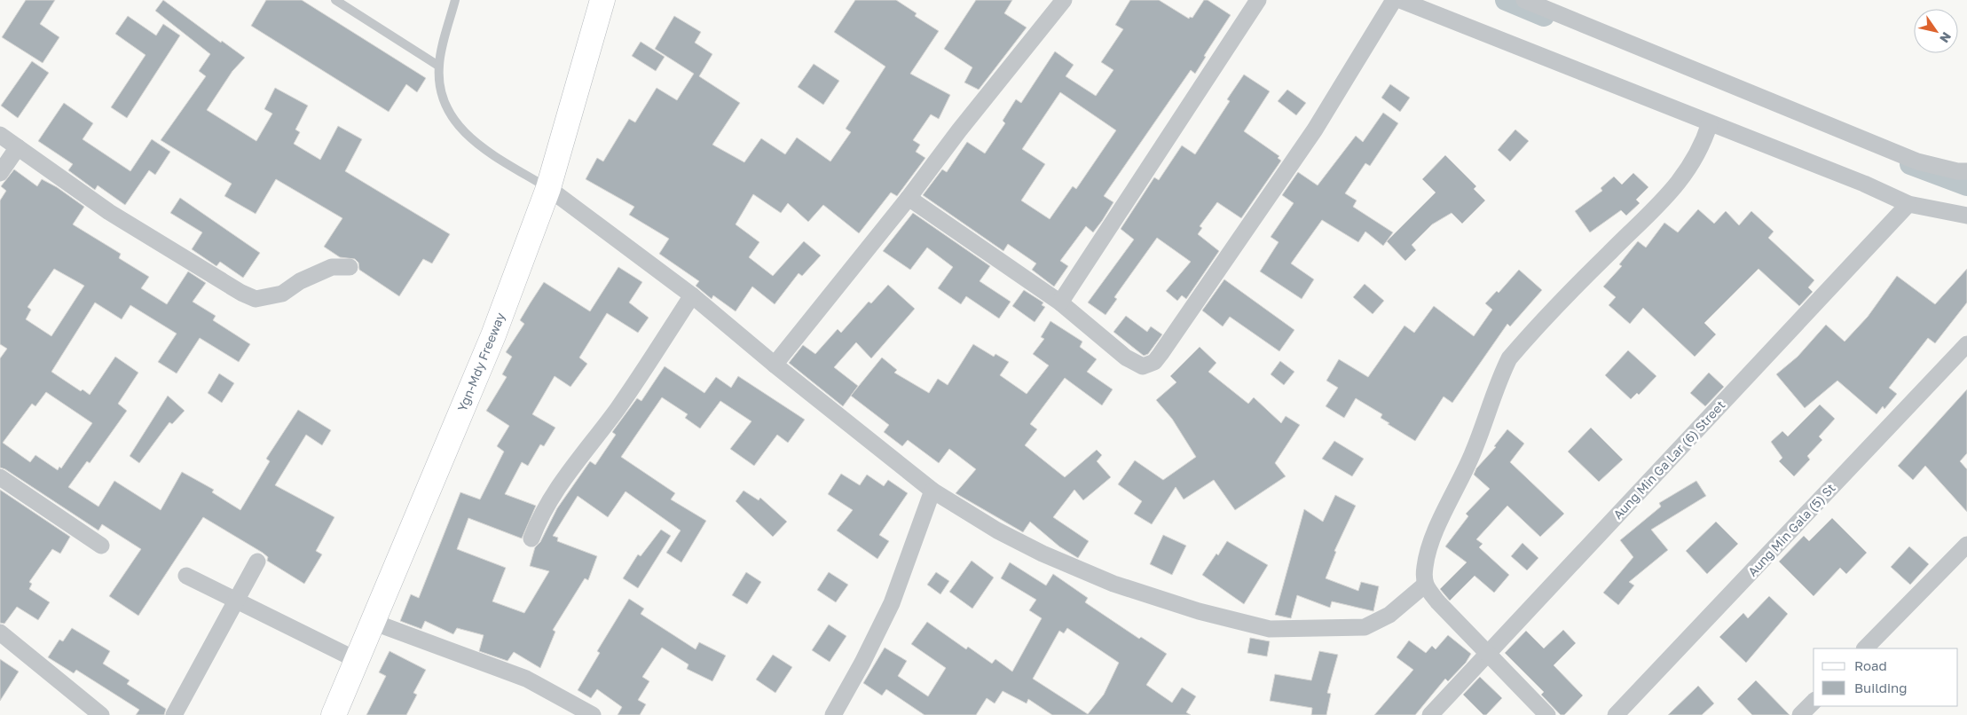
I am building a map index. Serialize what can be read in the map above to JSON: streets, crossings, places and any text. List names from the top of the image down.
{
  "streets": {
    "main road": ["Ygn-Mdy Freeway"],
    "street": ["Aung Min Ga Lar (6) Street", "Aung Min Gala (5) St"]
  },
  "legend": ["Road", "Building"],
  "north": "bottom right"
}
